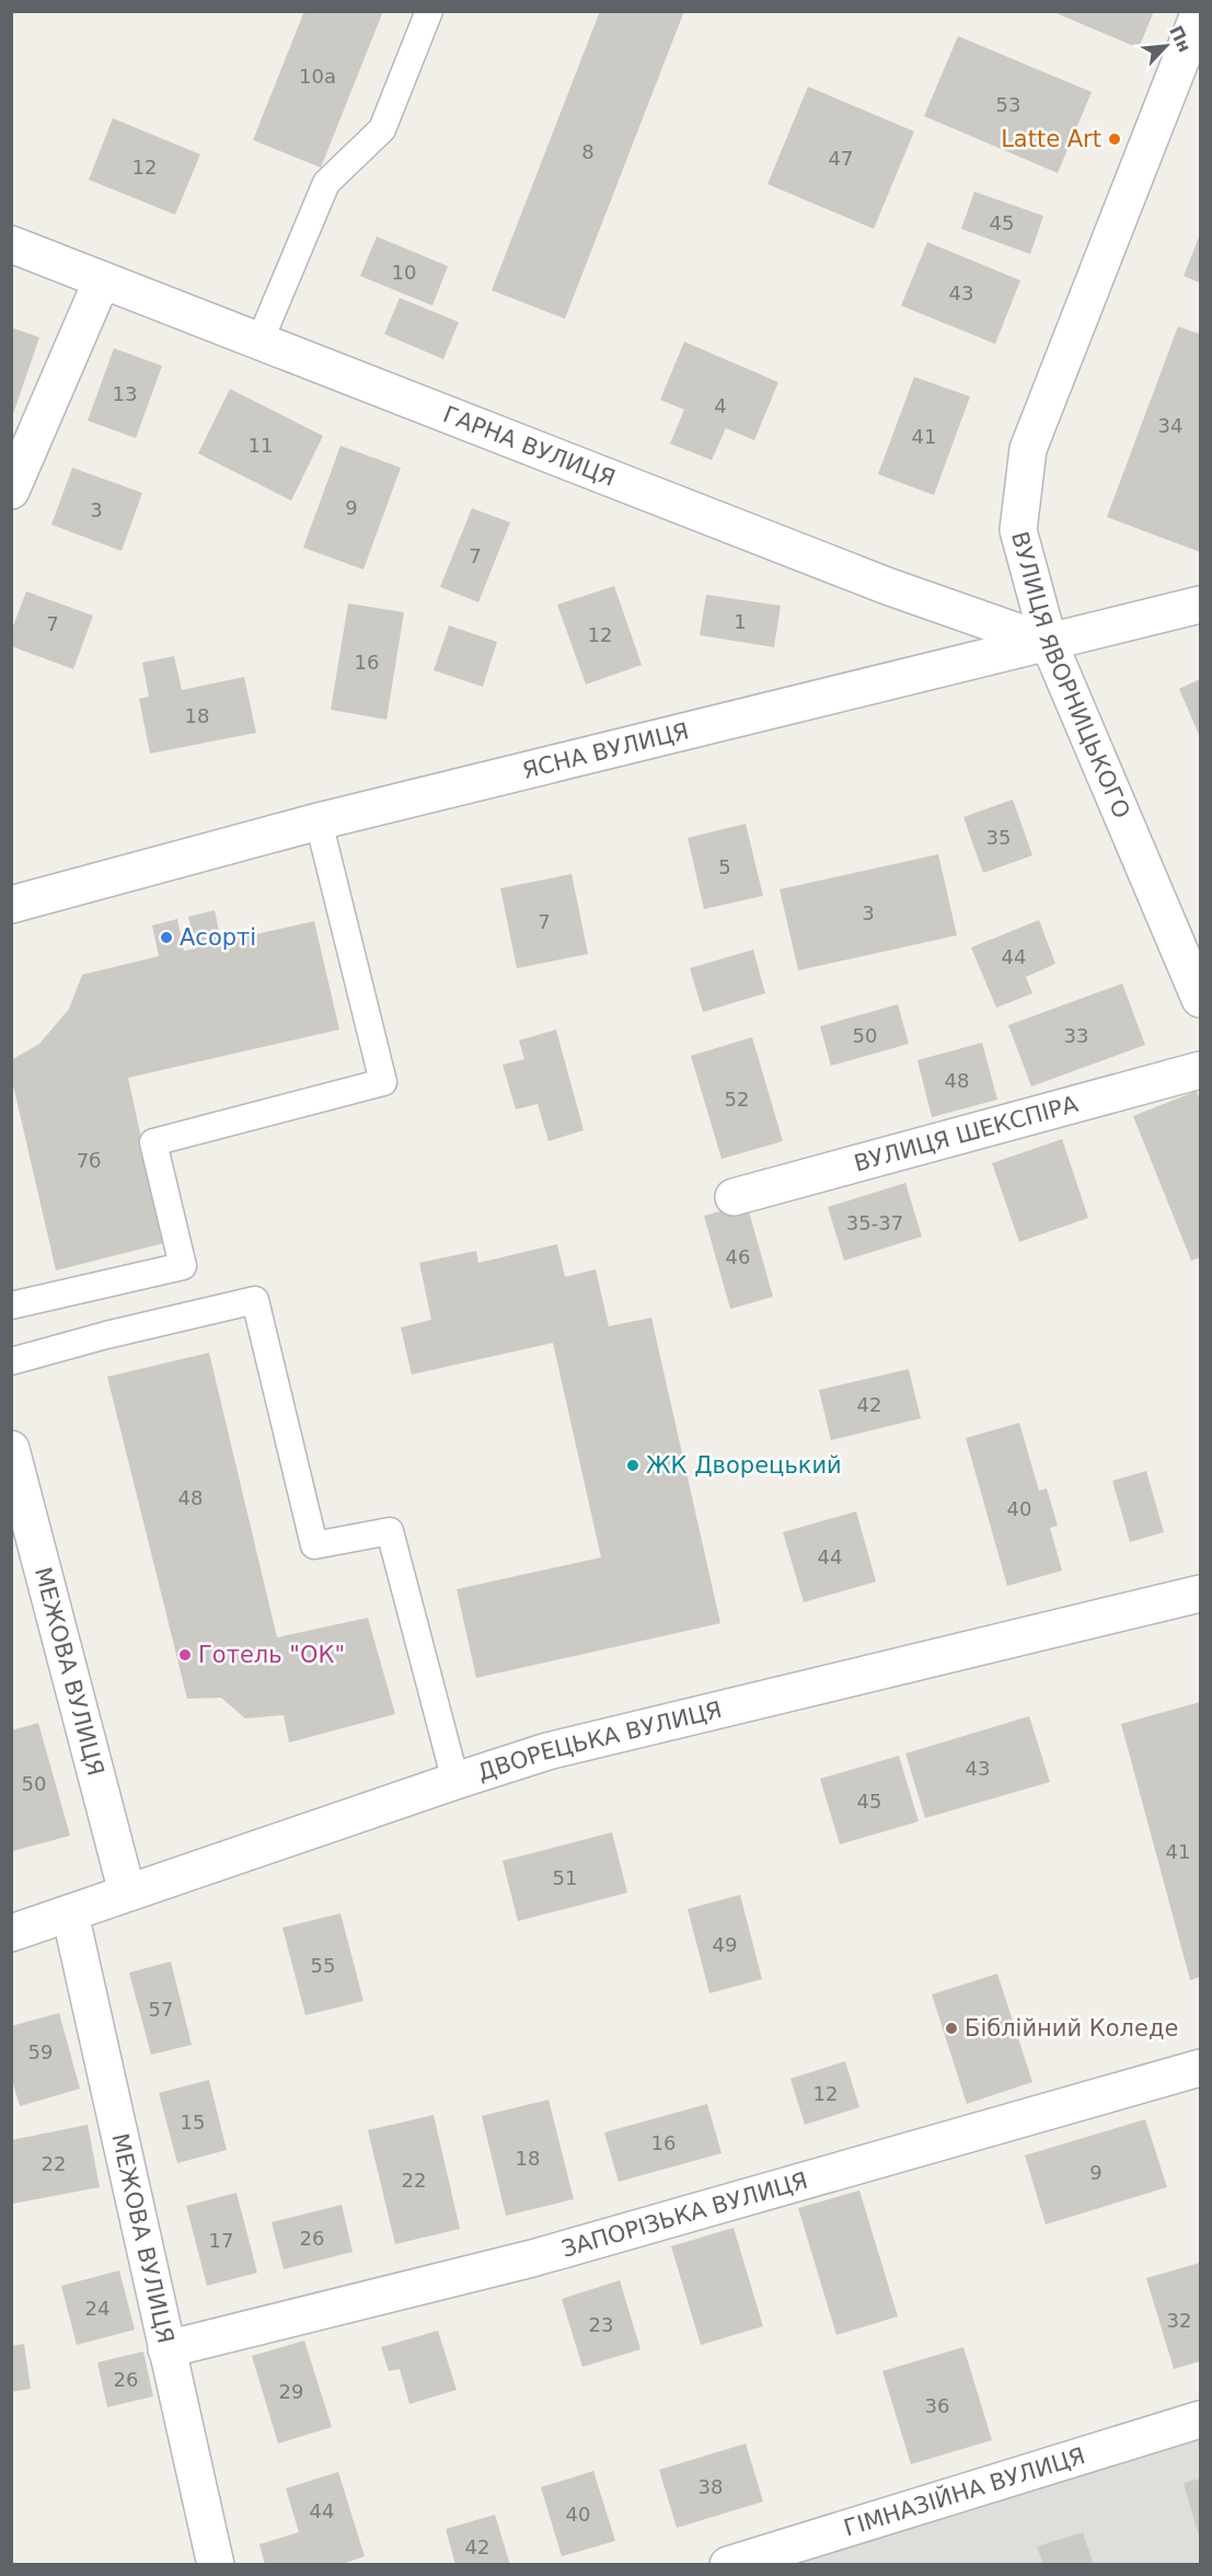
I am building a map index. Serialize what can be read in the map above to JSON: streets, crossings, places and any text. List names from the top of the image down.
{
  "streets": {
    "street": [
      "ГАРНА ВУЛИЦЯ",
      "ВУЛИЦЯ ЯВОРНИЦЬКОГО",
      "ЯСНА ВУЛИЦЯ",
      "ВУЛИЦЯ ШЕКСПІРА",
      "МЕЖОВА ВУЛИЦЯ",
      "ДВОРЕЦЬКА ВУЛИЦЯ",
      "ЗАПОРІЗЬКА ВУЛИЦЯ",
      "ГІМНАЗІЙНА ВУЛИЦЯ"
    ]
  },
  "crossings": [
    ["ГАРНА ВУЛИЦЯ", "ВУЛИЦЯ ЯВОРНИЦЬКОГО"],
    ["ГАРНА ВУЛИЦЯ", "ЯСНА ВУЛИЦЯ"],
    ["ВУЛИЦЯ ЯВОРНИЦЬКОГО", "ЯСНА ВУЛИЦЯ"],
    ["МЕЖОВА ВУЛИЦЯ", "ДВОРЕЦЬКА ВУЛИЦЯ"],
    ["МЕЖОВА ВУЛИЦЯ", "ЗАПОРІЗЬКА ВУЛИЦЯ"]
  ],
  "places": [
    "Latte Art",
    "Асорті",
    "ЖК Дворецький",
    "Готель \"ОК\"",
    "Біблійний Коледе"
  ],
  "house_numbers": [
    "10а",
    "53",
    "8",
    "47",
    "12",
    "45",
    "10",
    "43",
    "13",
    "4",
    "34",
    "41",
    "11",
    "9",
    "3",
    "7",
    "1",
    "7",
    "12",
    "16",
    "18",
    "35",
    "5",
    "3",
    "7",
    "44",
    "50",
    "33",
    "48",
    "52",
    "7б",
    "35-37",
    "46",
    "42",
    "48",
    "40",
    "44",
    "43",
    "50",
    "45",
    "41",
    "51",
    "49",
    "55",
    "57",
    "59",
    "12",
    "15",
    "16",
    "18",
    "22",
    "9",
    "22",
    "26",
    "17",
    "24",
    "32",
    "23",
    "26",
    "29",
    "36",
    "38",
    "44",
    "40",
    "42"
  ],
  "north": "top right"
}
